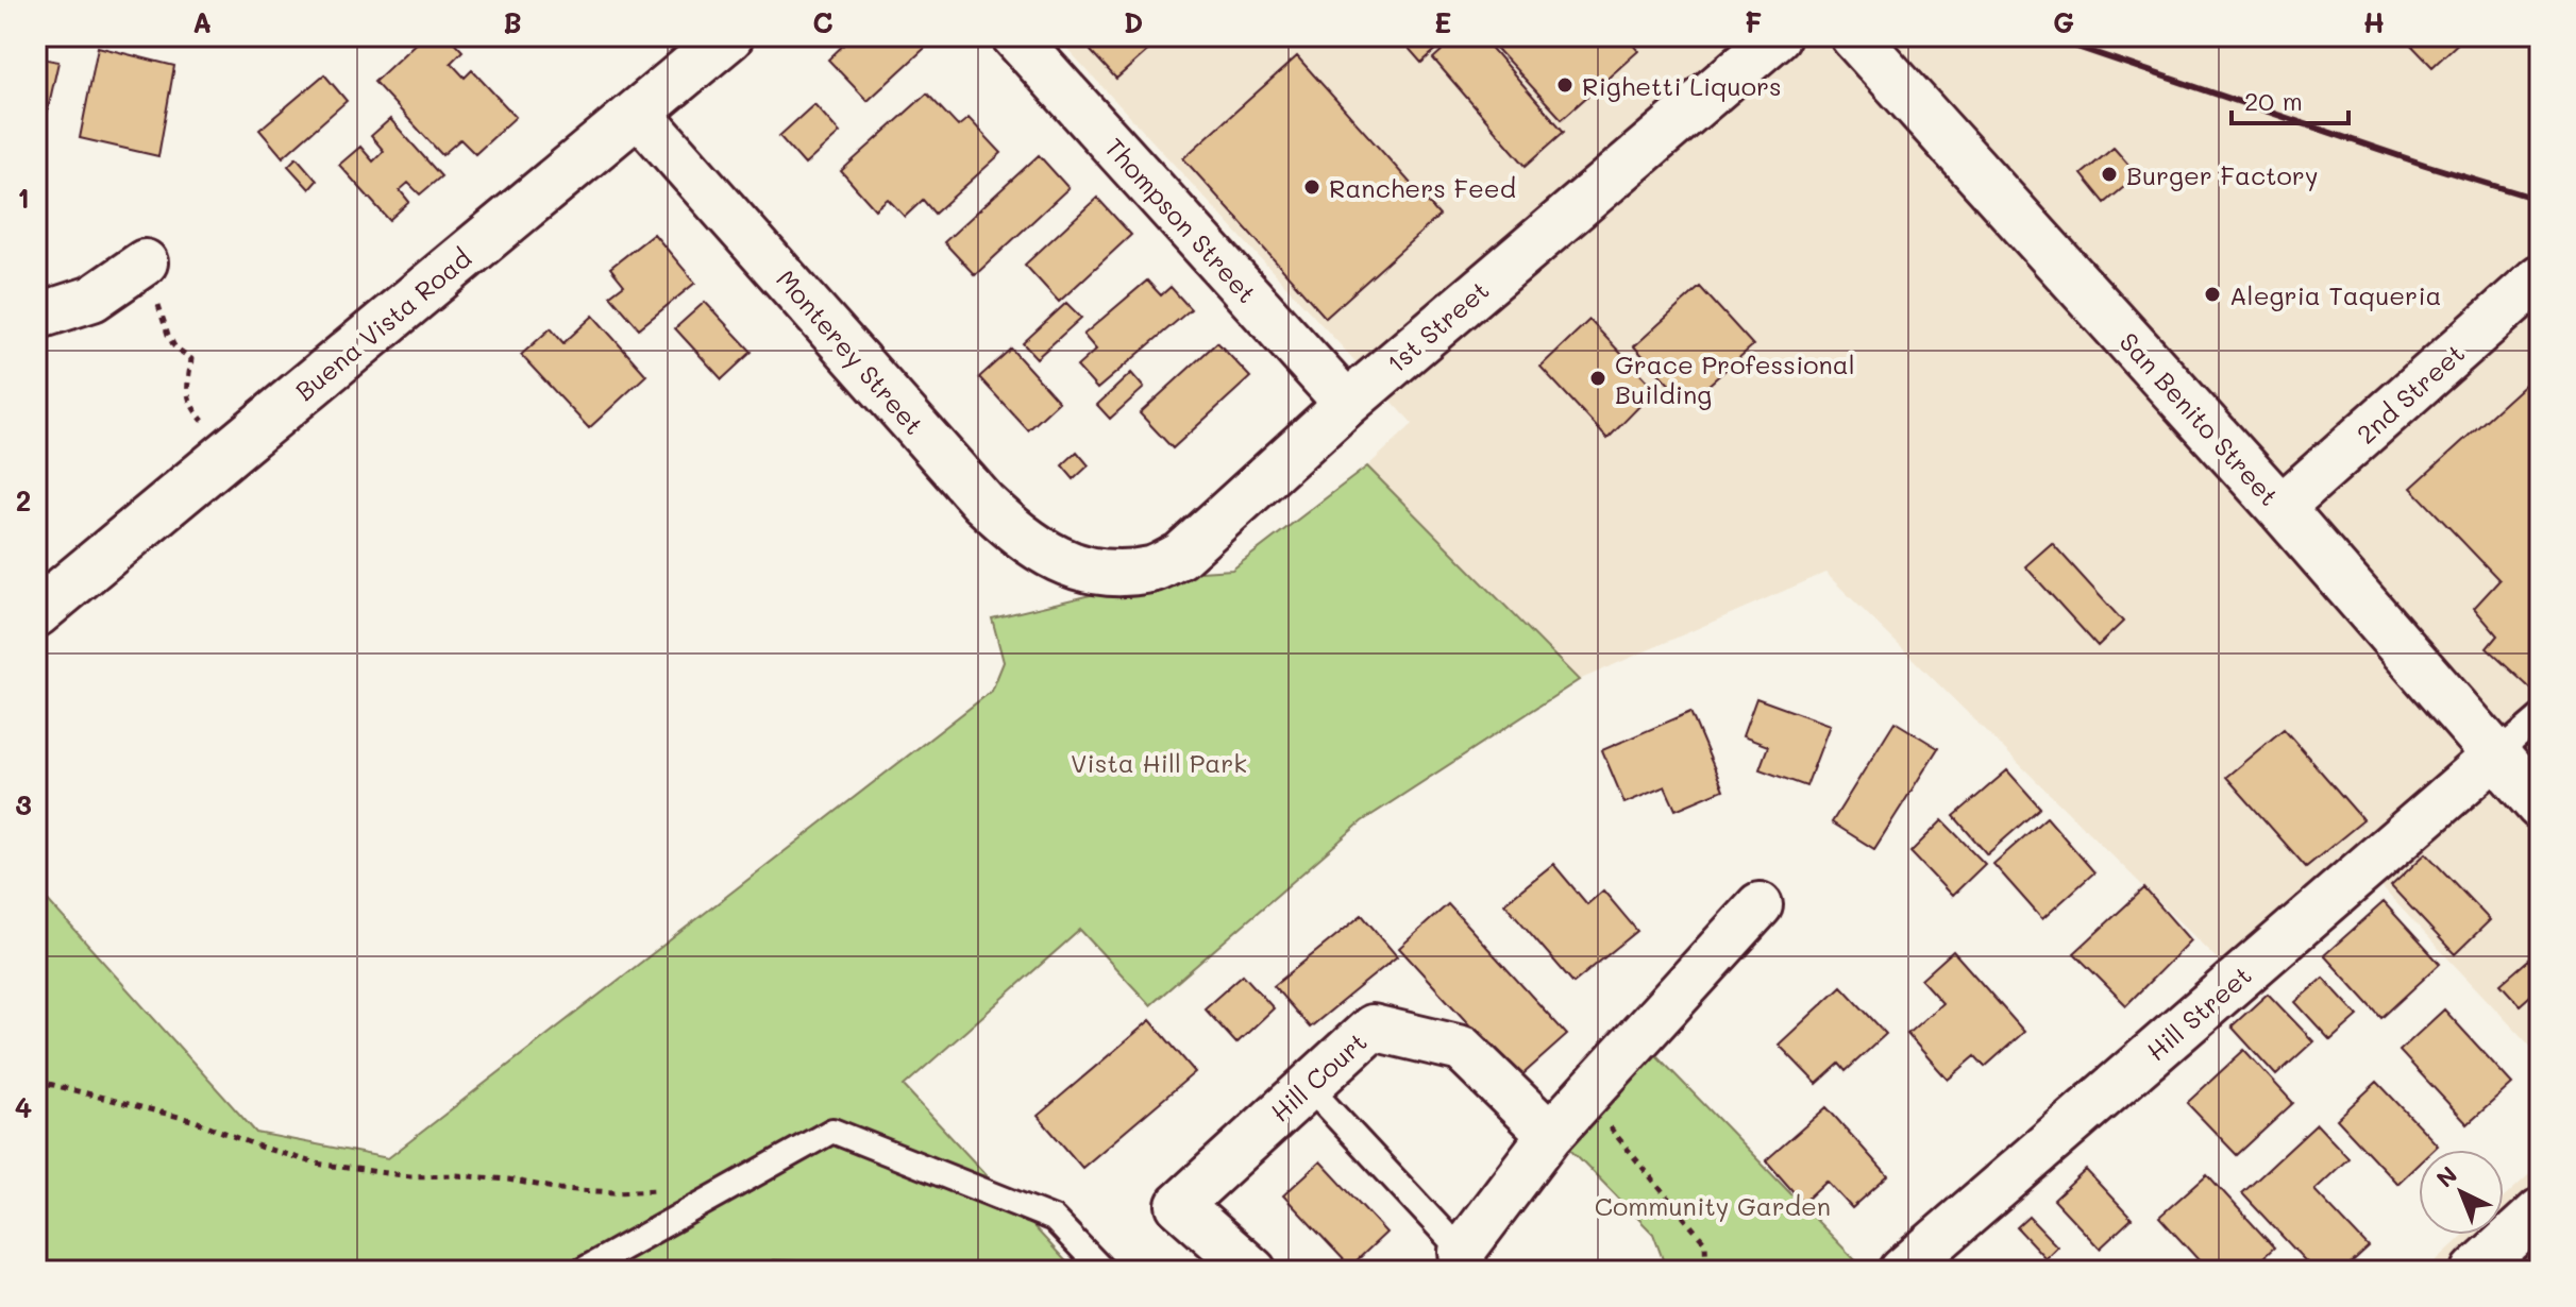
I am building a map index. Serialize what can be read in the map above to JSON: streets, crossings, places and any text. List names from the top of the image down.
{
  "streets": {
    "main road": ["Buena Vista Road", "San Benito Street"],
    "street": [
      "Thompson Street",
      "1st Street",
      "Monterey Street",
      "2nd Street",
      "Hill Street",
      "Hill Court"
    ]
  },
  "crossings": [
    ["Thompson Street", "1st Street"],
    ["Buena Vista Road", "Monterey Street"],
    ["1st Street", "Monterey Street"],
    ["2nd Street", "San Benito Street"],
    ["San Benito Street", "Hill Street"]
  ],
  "parks": ["Vista Hill Park", "Community Garden"],
  "places": [
    "Righetti Liquors",
    "Burger Factory",
    "Ranchers Feed",
    "Alegria Taqueria",
    "Grace Professional Building"
  ],
  "scale_bar": "20 m",
  "north": "top left",
  "grid": {
    "columns": [
      "A",
      "B",
      "C",
      "D",
      "E",
      "F",
      "G",
      "H"
    ],
    "rows": [
      "1",
      "2",
      "3",
      "4"
    ]
  }
}
